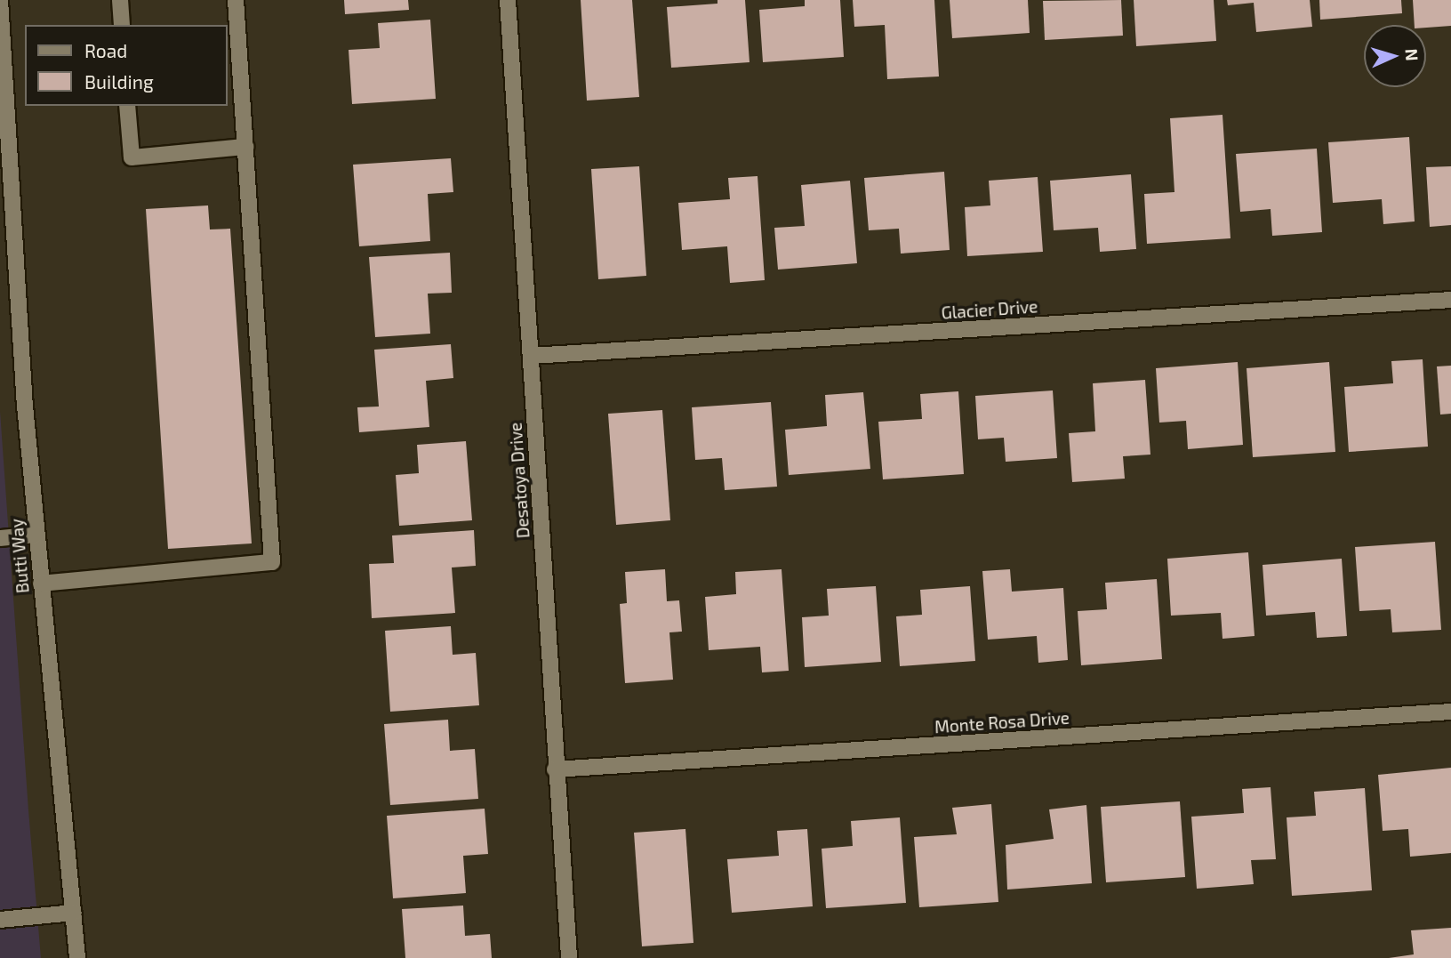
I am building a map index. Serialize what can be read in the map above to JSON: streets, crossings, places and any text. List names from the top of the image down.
{
  "streets": {
    "street": [
      "Glacier Drive",
      "Desatoya Drive",
      "Butti Way",
      "Monte Rosa Drive"
    ]
  },
  "crossings": [
    ["Glacier Drive", "Desatoya Drive"],
    ["Desatoya Drive", "Monte Rosa Drive"]
  ],
  "legend": ["Road", "Building"],
  "north": "right"
}
